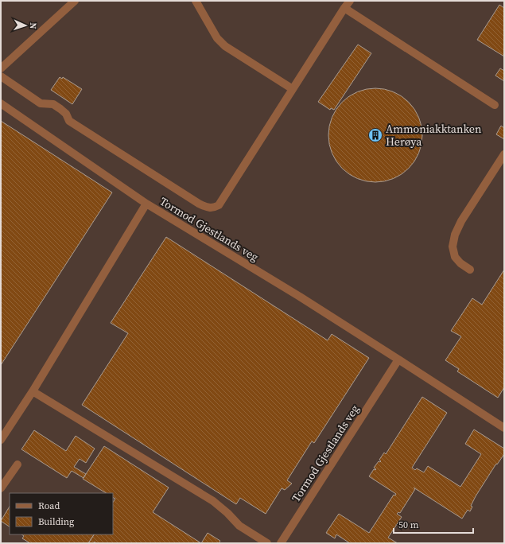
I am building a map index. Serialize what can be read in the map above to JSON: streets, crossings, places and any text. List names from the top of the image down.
{
  "streets": {
    "lane": ["Tormod Gjestlands veg"]
  },
  "places": {
    "building": ["Ammoniakktanken Herøya"]
  },
  "legend": ["Road", "Building"],
  "scale_bar": "50 m",
  "north": "right"
}
